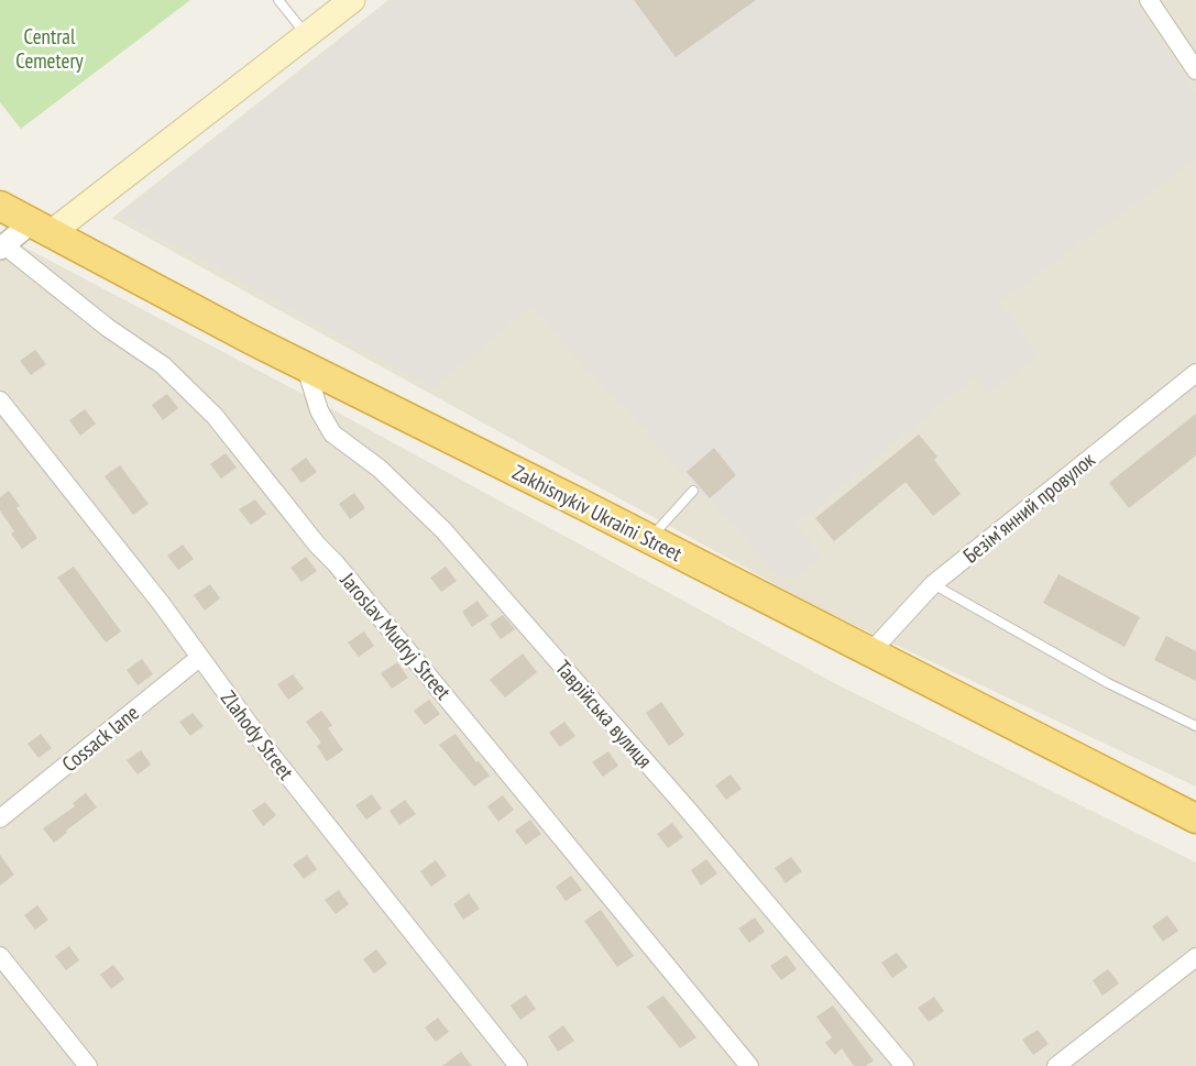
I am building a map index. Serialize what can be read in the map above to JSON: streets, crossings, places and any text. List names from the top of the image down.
{
  "streets": {
    "highway": ["Zakhisnykiv Ukraini Street"],
    "street": [
      "Безімʼянний провулок",
      "Jaroslav Mudryj Street",
      "Таврійська вулиця",
      "Zlahody Street",
      "Cossack lane"
    ]
  },
  "crossings": [
    ["Безімʼянний провулок", "Zakhisnykiv Ukraini Street"],
    ["Zakhisnykiv Ukraini Street", "Таврійська вулиця"],
    ["Zlahody Street", "Cossack lane"]
  ],
  "parks": ["Central Cemetery"]
}
